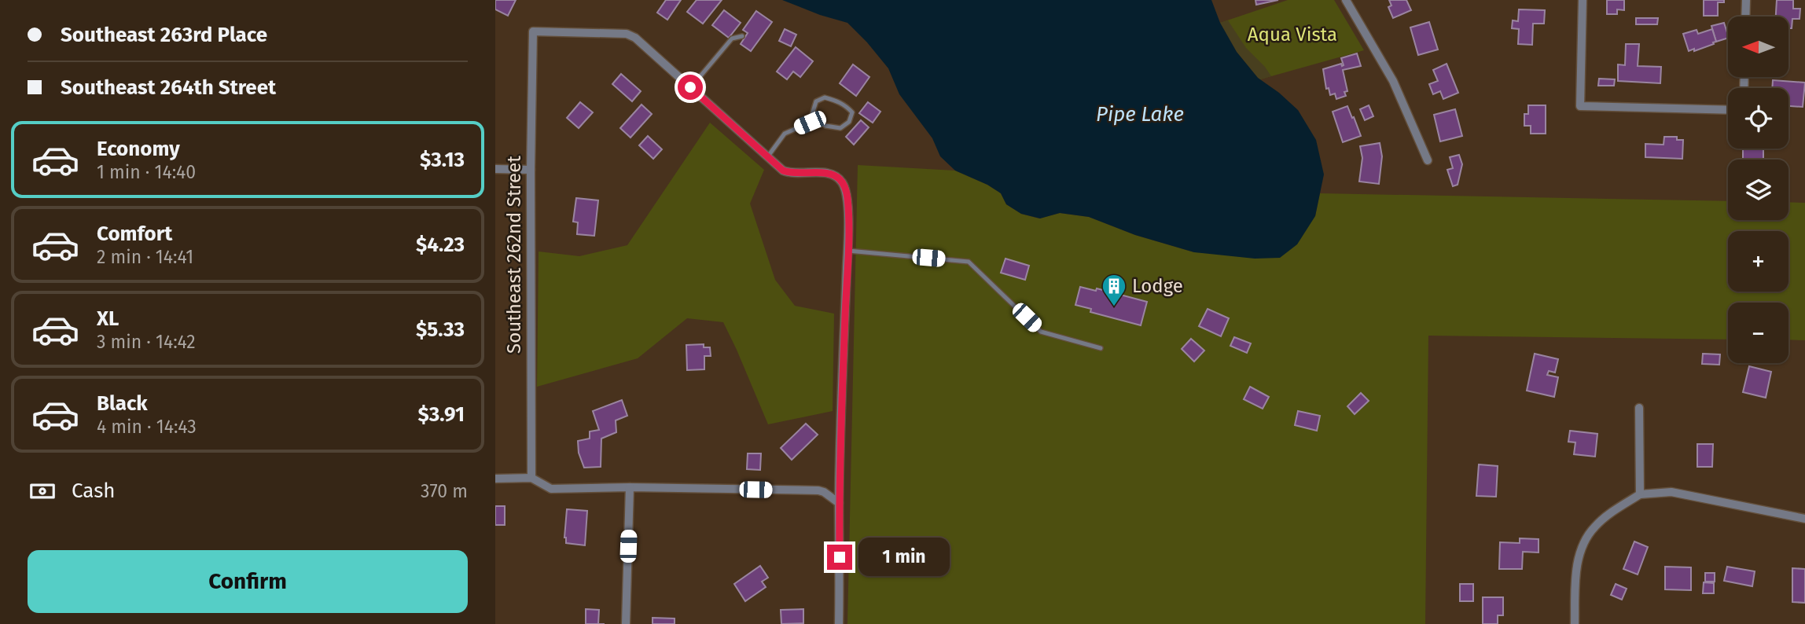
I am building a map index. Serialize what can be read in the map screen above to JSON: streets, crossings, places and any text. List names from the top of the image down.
{
  "streets": {
    "street": ["Southeast 262nd Street"]
  },
  "water": ["Pipe Lake"],
  "parks": ["Aqua Vista"],
  "places": {
    "building": ["Lodge"]
  },
  "north": "left",
  "page": {
    "banner": ["Southeast 263rd Place", "Southeast 264th Street"],
    "map_buttons": ["+", "−"],
    "list": [
      {
        "name": "Economy",
        "note": "1 min · 14:40",
        "value": "$3.13"
      },
      {
        "name": "Comfort",
        "note": "2 min · 14:41",
        "value": "$4.23"
      },
      {
        "name": "XL",
        "note": "3 min · 14:42",
        "value": "$5.33"
      },
      {
        "name": "Black",
        "note": "4 min · 14:43",
        "value": "$3.91"
      }
    ],
    "pay": ["Cash", "370 m"],
    "bubble": "1 min",
    "buttons": "Confirm"
  }
}
